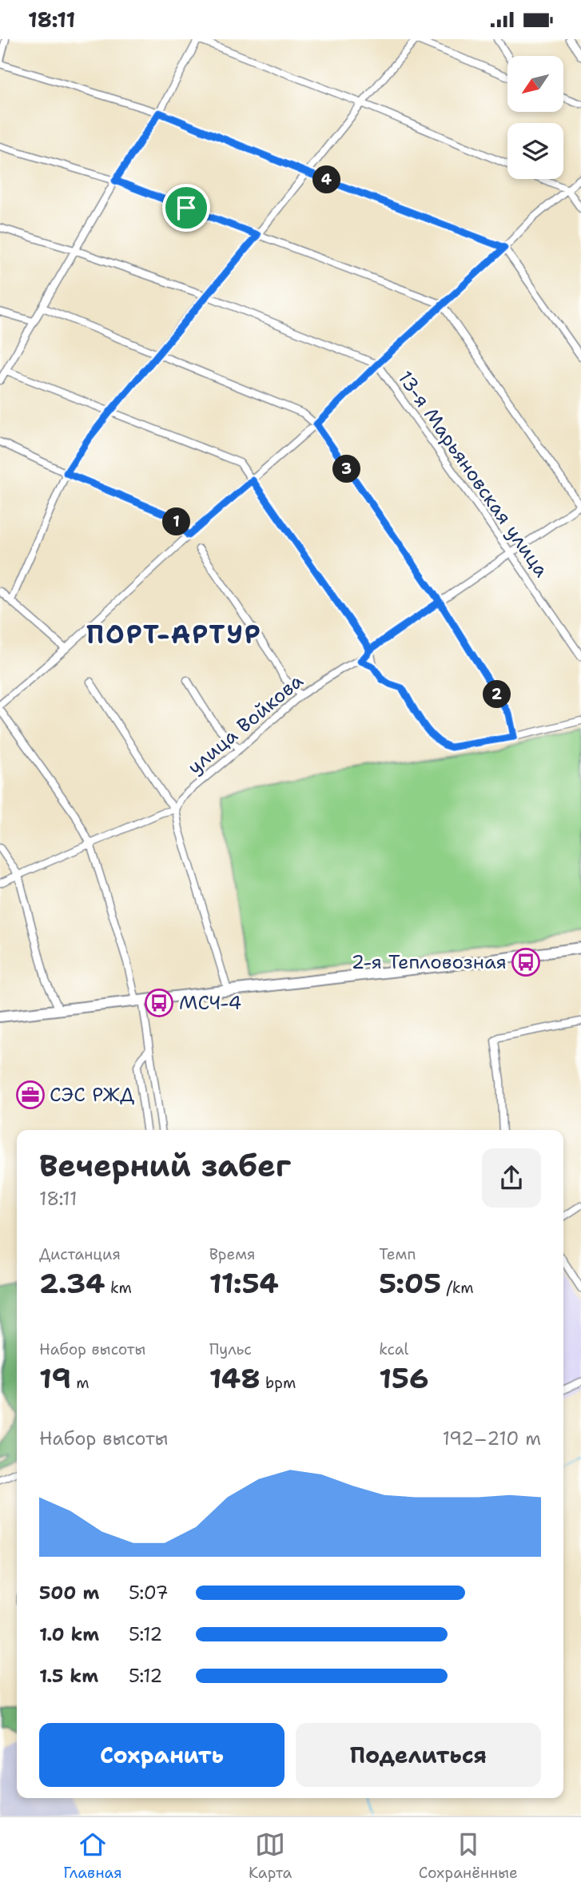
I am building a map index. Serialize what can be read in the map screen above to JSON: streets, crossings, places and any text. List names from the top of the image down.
{
  "streets": {
    "street": ["13-я Марьяновская улица", "улица Войкова"]
  },
  "crossings": [
    ["13-я Марьяновская улица", "улица Войкова"]
  ],
  "districts": ["ПОРТ-АРТУР"],
  "places": {
    "bus stop": ["2-я Тепловозная", "МСЧ-4"],
    "office": ["СЭС РЖД"]
  },
  "north": "bottom left",
  "page": {
    "status": "18:11",
    "pins": [
      "4",
      "3",
      "1",
      "2"
    ],
    "heading": ["Вечерний забег", "18:11"],
    "stats": [
      ["Дистанция", "2.34 km"],
      ["Время", "11:54"],
      ["Темп", "5:05 /km"],
      ["Набор высоты", "19 m"],
      ["Пульс", "148 bpm"],
      ["kcal", "156"]
    ],
    "chart": ["Набор высоты", "192–210 m"],
    "list": [
      {
        "name": "500 m",
        "note": "5:07"
      },
      {
        "name": "1.0 km",
        "note": "5:12"
      },
      {
        "name": "1.5 km",
        "note": "5:12"
      }
    ],
    "buttons": ["Сохранить", "Поделиться"],
    "tabs": ["Главная", "Карта", "Сохранённые"]
  }
}
